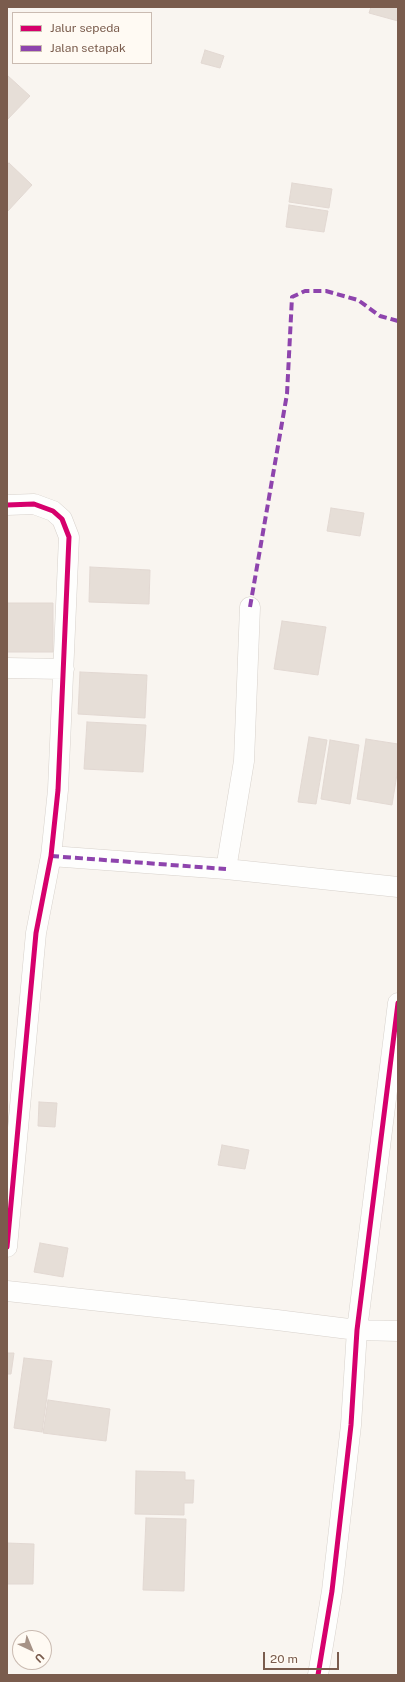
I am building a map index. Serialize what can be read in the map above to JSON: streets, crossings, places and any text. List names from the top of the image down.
{
  "legend": ["Jalur sepeda", "Jalan setapak"],
  "scale_bar": "20 m",
  "north": "bottom right"
}
